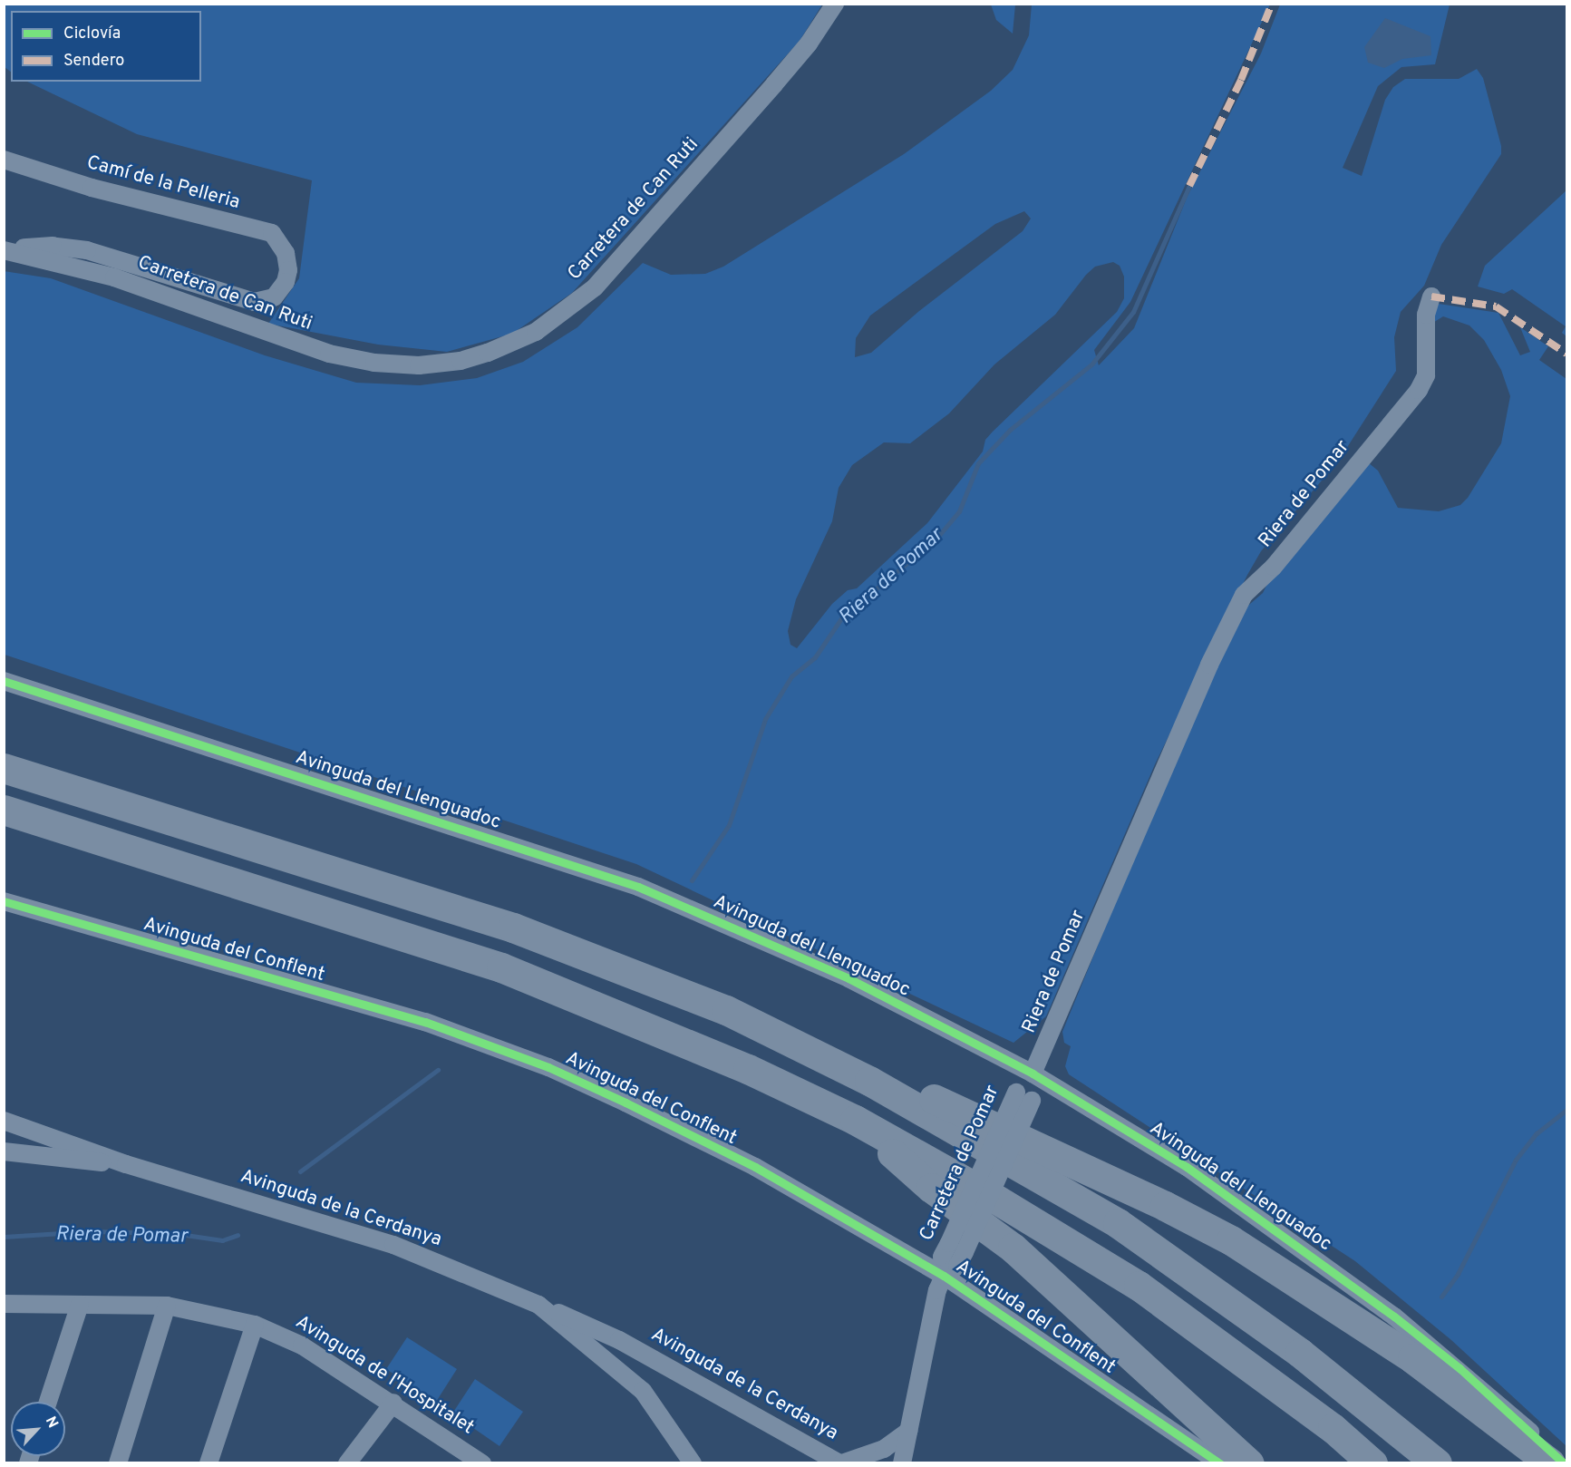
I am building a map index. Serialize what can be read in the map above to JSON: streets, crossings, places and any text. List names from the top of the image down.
{
  "streets": {
    "street": [
      "Camí de la Pelleria",
      "Carretera de Can Ruti",
      "Riera de Pomar",
      "Avinguda del Llenguadoc",
      "Avinguda del Conflent",
      "Carretera de Pomar",
      "Avinguda de la Cerdanya",
      "Avinguda de l'Hospitalet"
    ]
  },
  "crossings": [
    ["Camí de la Pelleria", "Carretera de Can Ruti"],
    ["Riera de Pomar", "Avinguda del Llenguadoc"],
    ["Riera de Pomar", "Carretera de Pomar"],
    ["Avinguda del Llenguadoc", "Carretera de Pomar"],
    ["Avinguda del Conflent", "Carretera de Pomar"],
    ["Carretera de Pomar", "Avinguda de la Cerdanya"]
  ],
  "water": ["Riera de Pomar"],
  "legend": ["Ciclovía", "Sendero"],
  "north": "top right"
}
